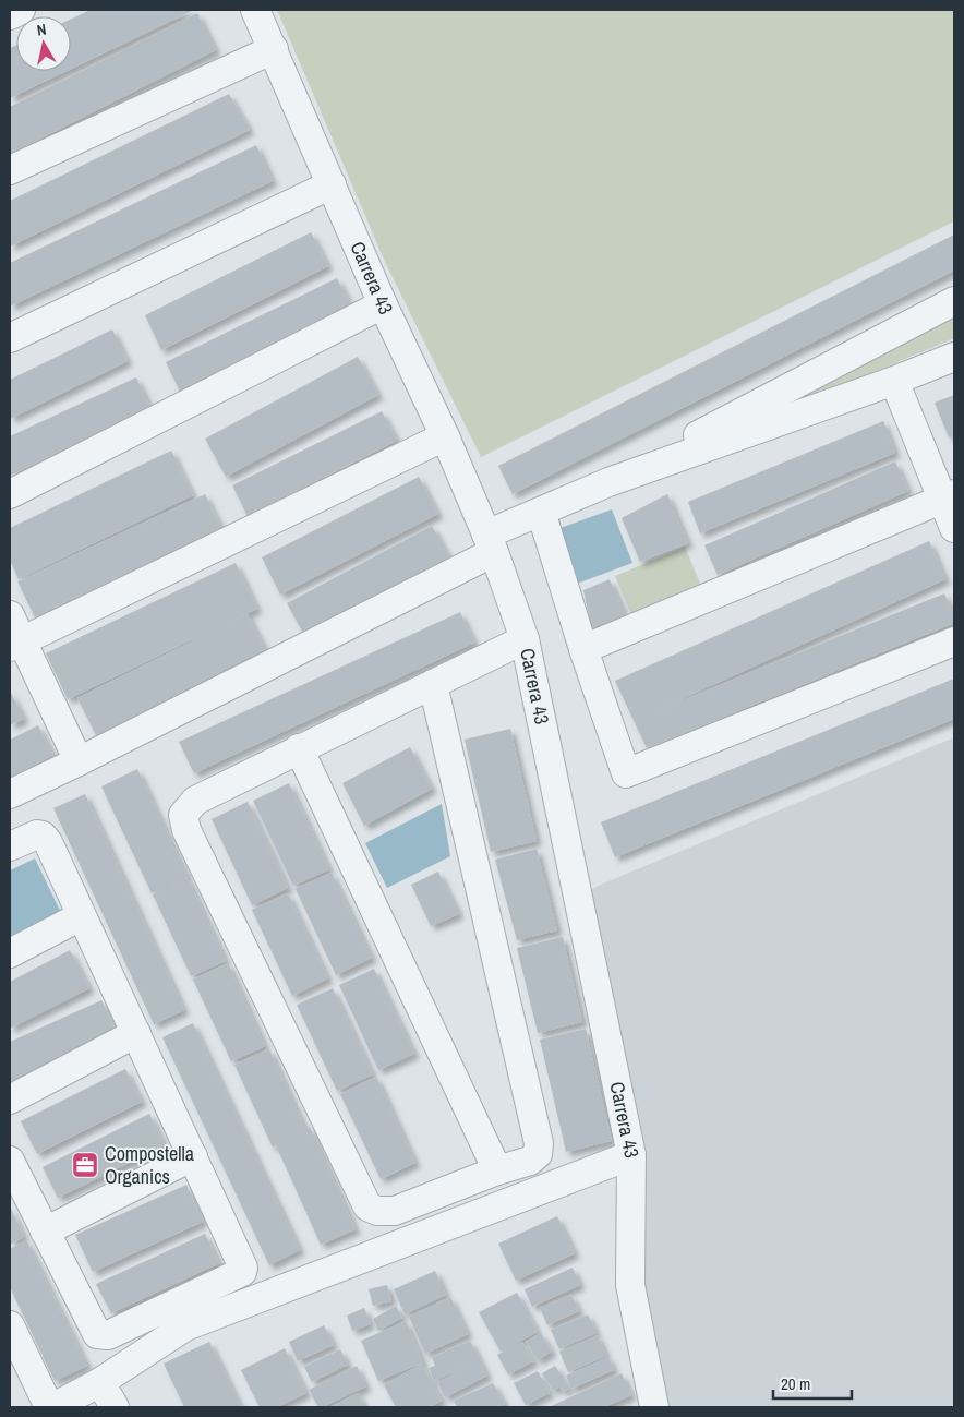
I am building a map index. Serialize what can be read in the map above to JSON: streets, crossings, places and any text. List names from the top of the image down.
{
  "streets": {
    "street": ["Carrera 43"]
  },
  "places": {
    "office": ["Compostella Organics"]
  },
  "scale_bar": "20 m",
  "north": "top"
}
